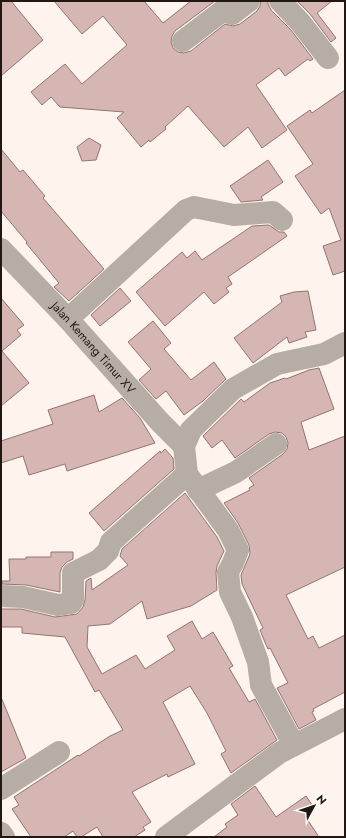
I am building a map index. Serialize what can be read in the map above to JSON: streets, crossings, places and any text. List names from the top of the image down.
{
  "streets": {
    "street": ["Jalan Kemang Timur XV"]
  },
  "north": "top right"
}
